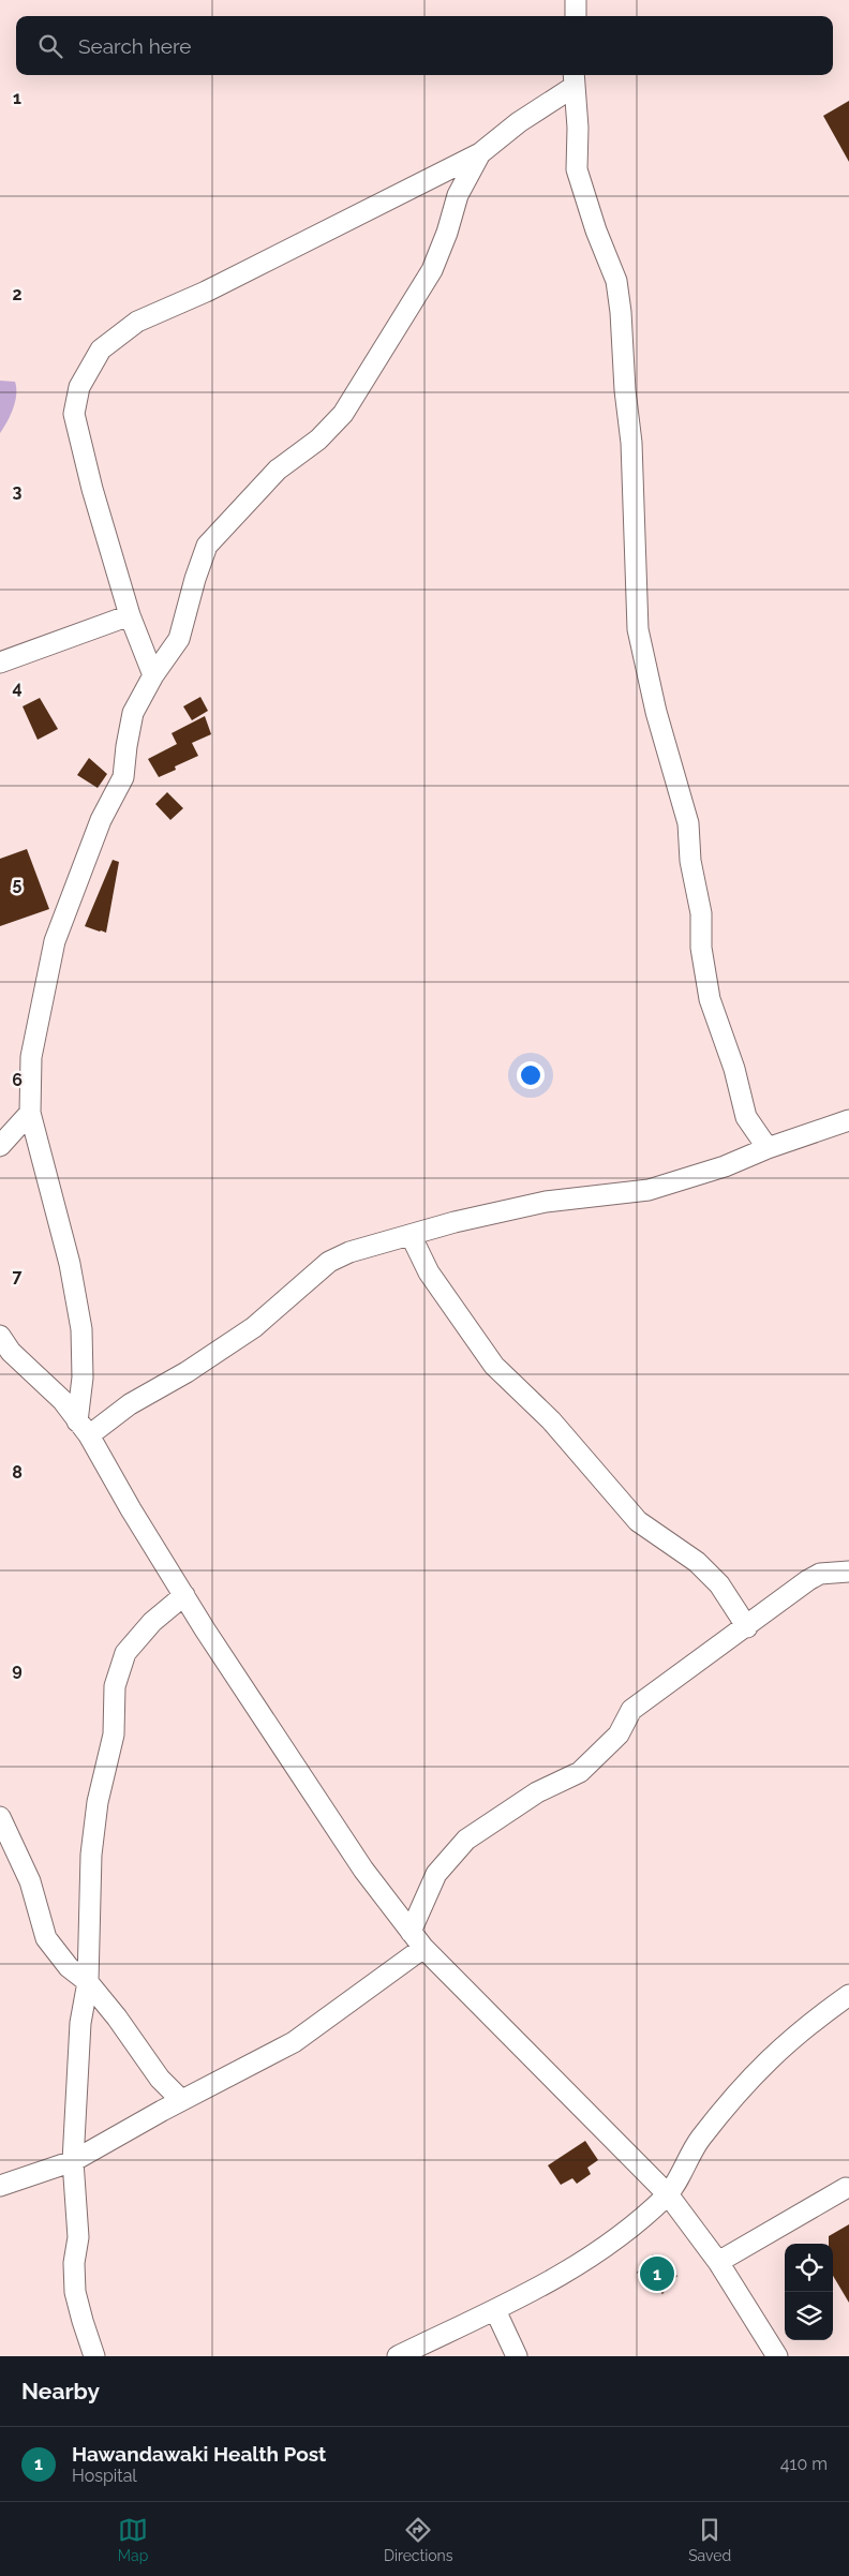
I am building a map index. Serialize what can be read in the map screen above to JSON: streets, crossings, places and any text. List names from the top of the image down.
{
  "page": {
    "search": "Search here",
    "pins": "1",
    "heading": "Nearby",
    "list": [
      {
        "mark": "1",
        "name": "Hawandawaki Health Post",
        "note": "Hospital",
        "value": "410 m"
      }
    ],
    "nav": ["Map", "Directions", "Saved"]
  },
  "grid": {
    "rows": [
      "1",
      "2",
      "3",
      "4",
      "5",
      "6",
      "7",
      "8",
      "9"
    ]
  }
}
